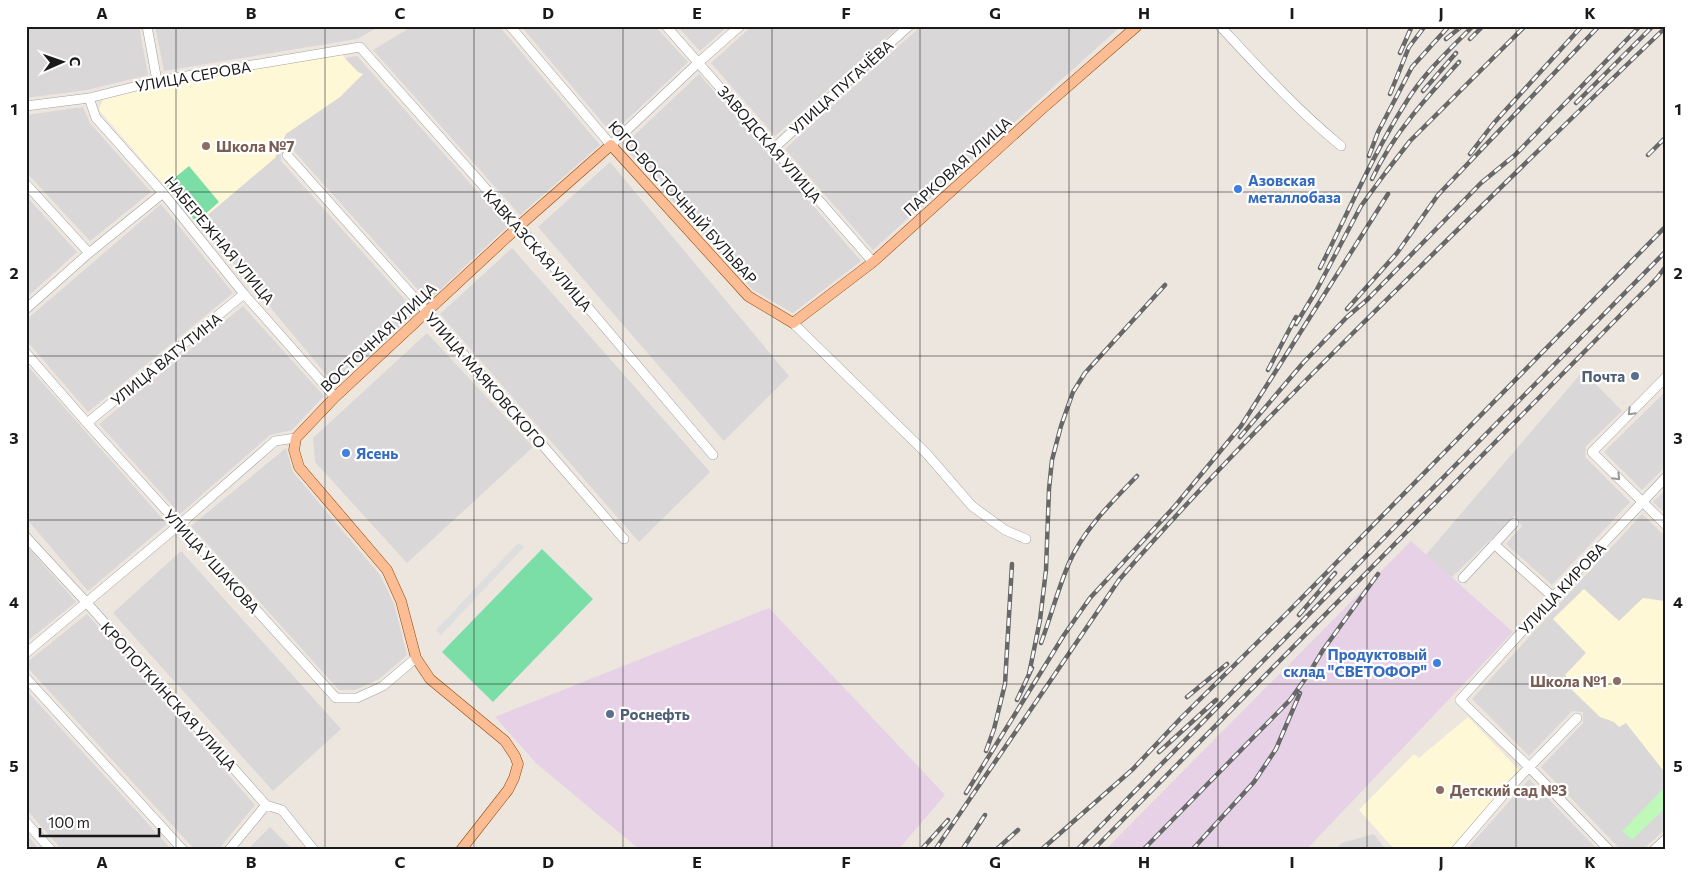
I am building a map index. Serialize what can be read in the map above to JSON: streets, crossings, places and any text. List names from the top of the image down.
{
  "streets": {
    "main road": ["ПАРКОВАЯ УЛИЦА", "ЮГО-ВОСТОЧНЫЙ БУЛЬВАР", "ВОСТОЧНАЯ УЛИЦА"],
    "street": [
      "УЛИЦА СЕРОВА",
      "УЛИЦА ПУГАЧЁВА",
      "ЗАВОДСКАЯ УЛИЦА",
      "НАБЕРЕЖНАЯ УЛИЦА",
      "КАВКАЗСКАЯ УЛИЦА",
      "УЛИЦА ВАТУТИНА",
      "УЛИЦА МАЯКОВСКОГО",
      "УЛИЦА УШАКОВА",
      "УЛИЦА КИРОВА",
      "КРОПОТКИНСКАЯ УЛИЦА"
    ]
  },
  "crossings": [
    ["УЛИЦА СЕРОВА", "НАБЕРЕЖНАЯ УЛИЦА"],
    ["УЛИЦА СЕРОВА", "КАВКАЗСКАЯ УЛИЦА"],
    ["УЛИЦА ПУГАЧЁВА", "ЗАВОДСКАЯ УЛИЦА"],
    ["ЗАВОДСКАЯ УЛИЦА", "ПАРКОВАЯ УЛИЦА"],
    ["ЗАВОДСКАЯ УЛИЦА", "ВОСТОЧНАЯ УЛИЦА"],
    ["ПАРКОВАЯ УЛИЦА", "ЮГО-ВОСТОЧНЫЙ БУЛЬВАР"],
    ["ЮГО-ВОСТОЧНЫЙ БУЛЬВАР", "ВОСТОЧНАЯ УЛИЦА"],
    ["НАБЕРЕЖНАЯ УЛИЦА", "ВОСТОЧНАЯ УЛИЦА"],
    ["НАБЕРЕЖНАЯ УЛИЦА", "УЛИЦА ВАТУТИНА"],
    ["КАВКАЗСКАЯ УЛИЦА", "ВОСТОЧНАЯ УЛИЦА"],
    ["ВОСТОЧНАЯ УЛИЦА", "УЛИЦА МАЯКОВСКОГО"],
    ["УЛИЦА ВАТУТИНА", "УЛИЦА УШАКОВА"]
  ],
  "places": [
    "Школа №7",
    "Азовская металлобаза",
    "Почта",
    "Ясень",
    "Продуктовый склад \"СВЕТОФОР\"",
    "Школа №1",
    "Роснефть",
    "Детский сад №3"
  ],
  "scale_bar": "100 m",
  "north": "right",
  "grid": {
    "columns": [
      "A",
      "B",
      "C",
      "D",
      "E",
      "F",
      "G",
      "H",
      "I",
      "J",
      "K"
    ],
    "rows": [
      "1",
      "2",
      "3",
      "4",
      "5"
    ]
  }
}
